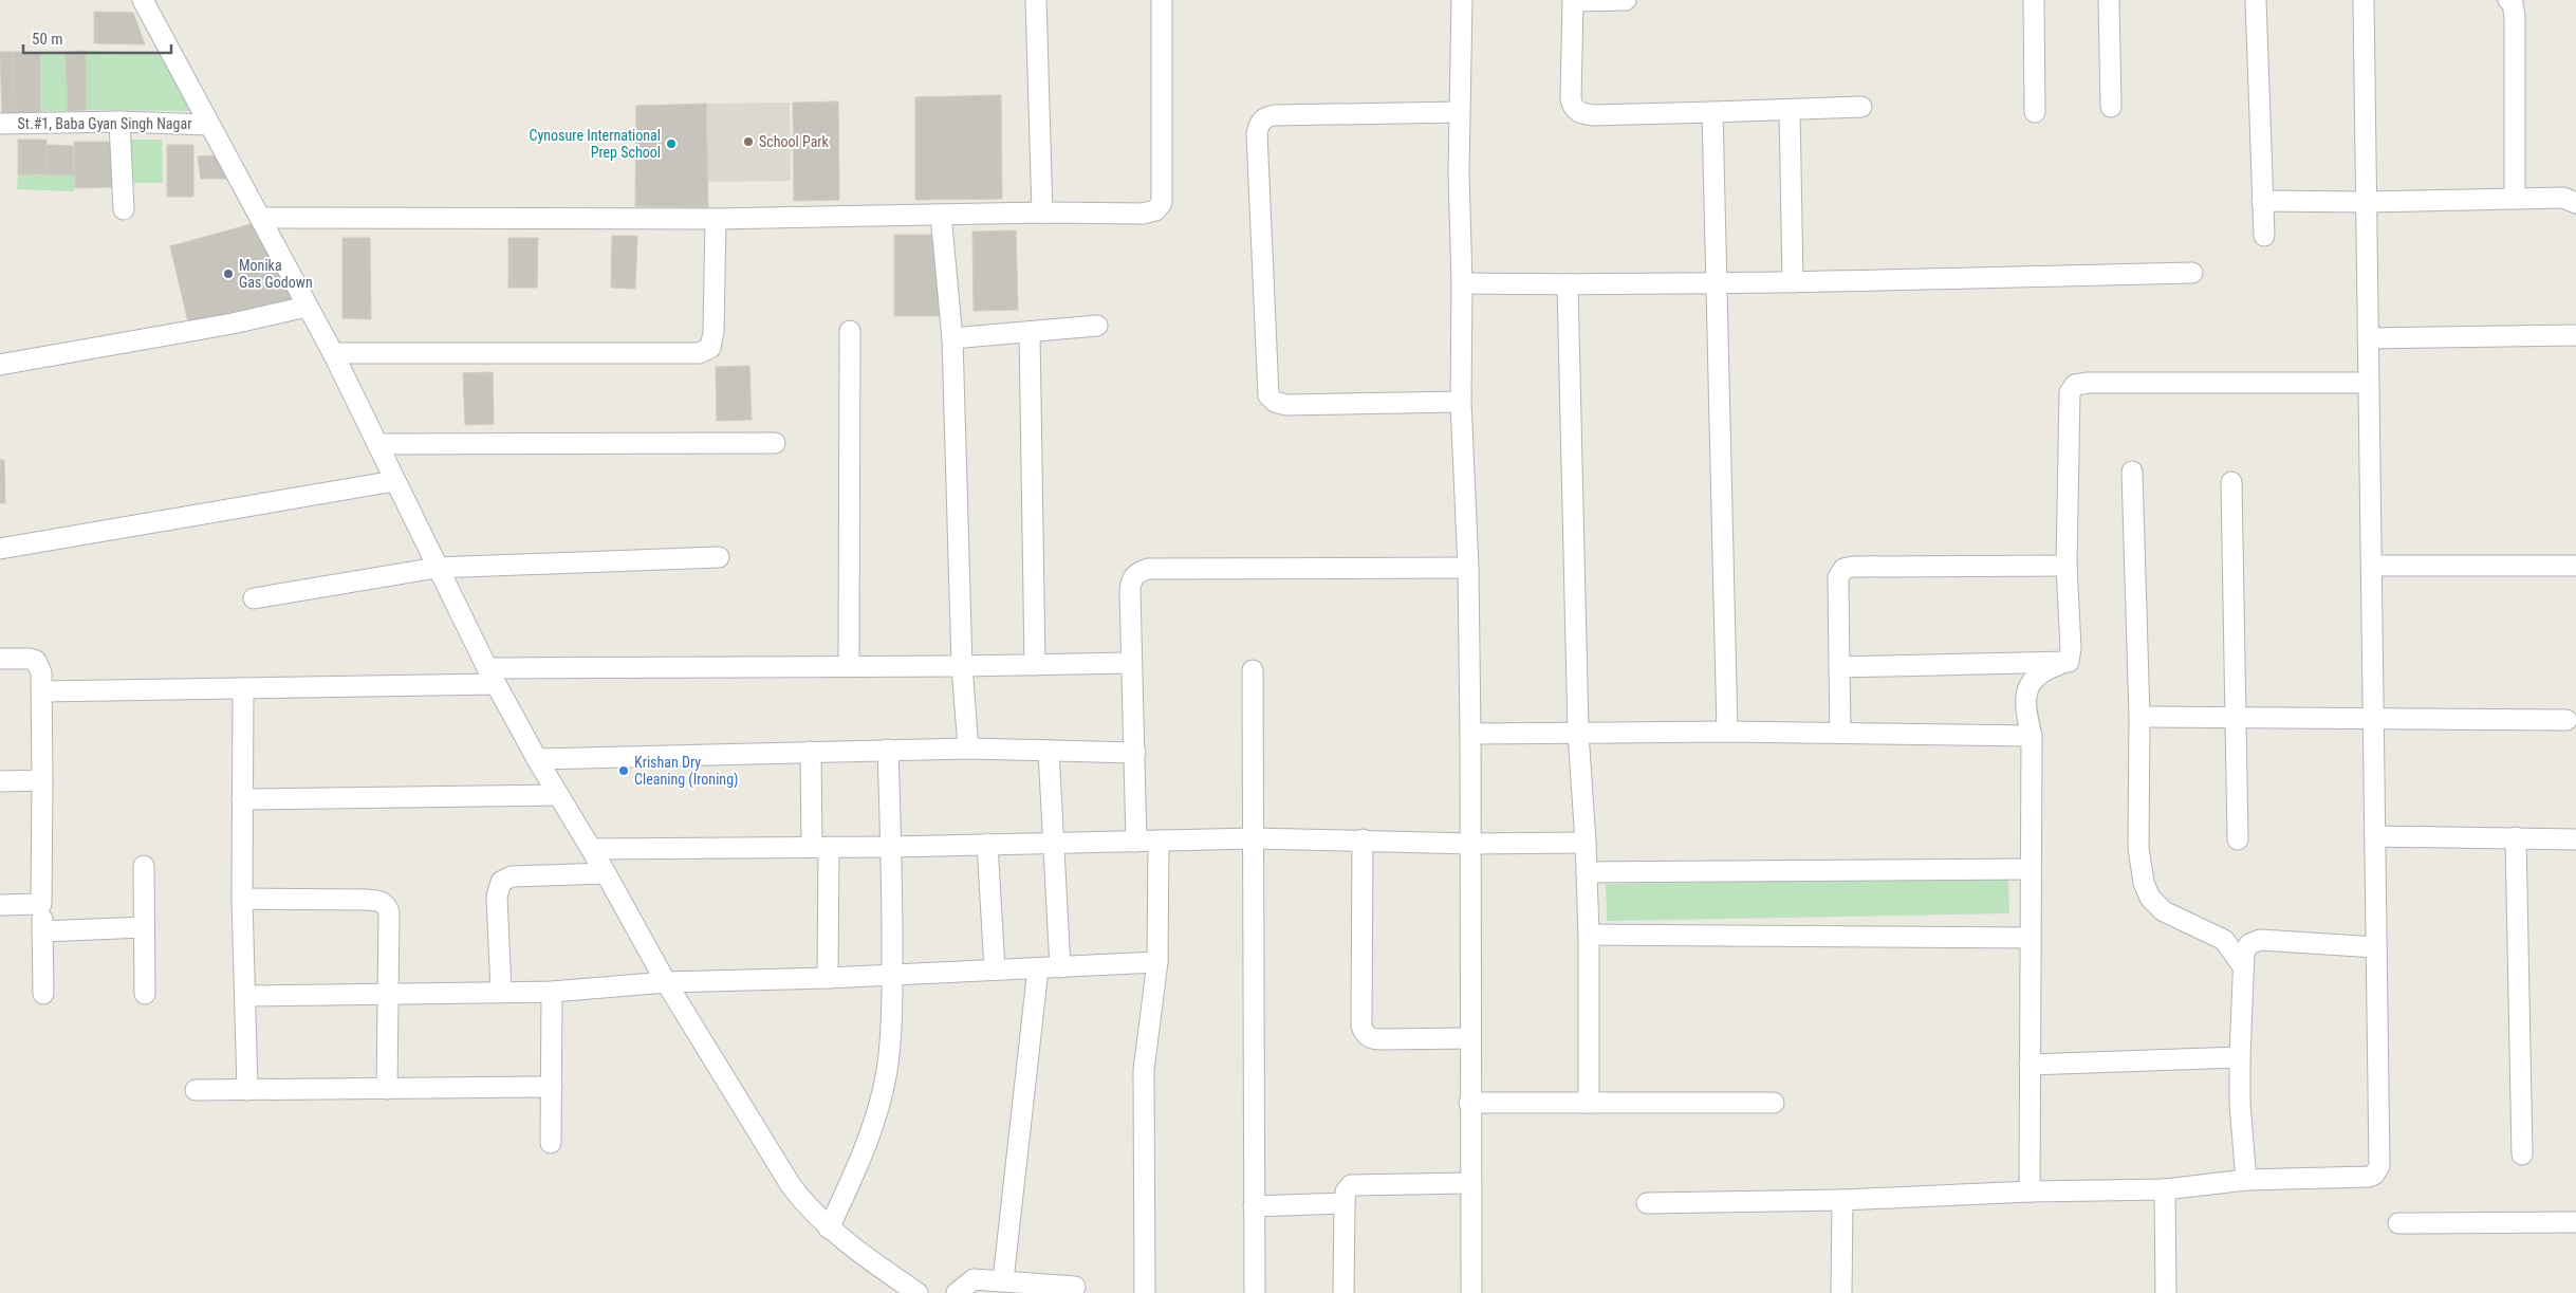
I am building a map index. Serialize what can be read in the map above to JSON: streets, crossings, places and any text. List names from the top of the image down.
{
  "streets": {
    "street": ["St.#1, Baba Gyan Singh Nagar"]
  },
  "places": [
    "School Park",
    "Cynosure International Prep School",
    "Monika Gas Godown",
    "Krishan Dry Cleaning (Ironing)"
  ],
  "scale_bar": "50 m"
}
